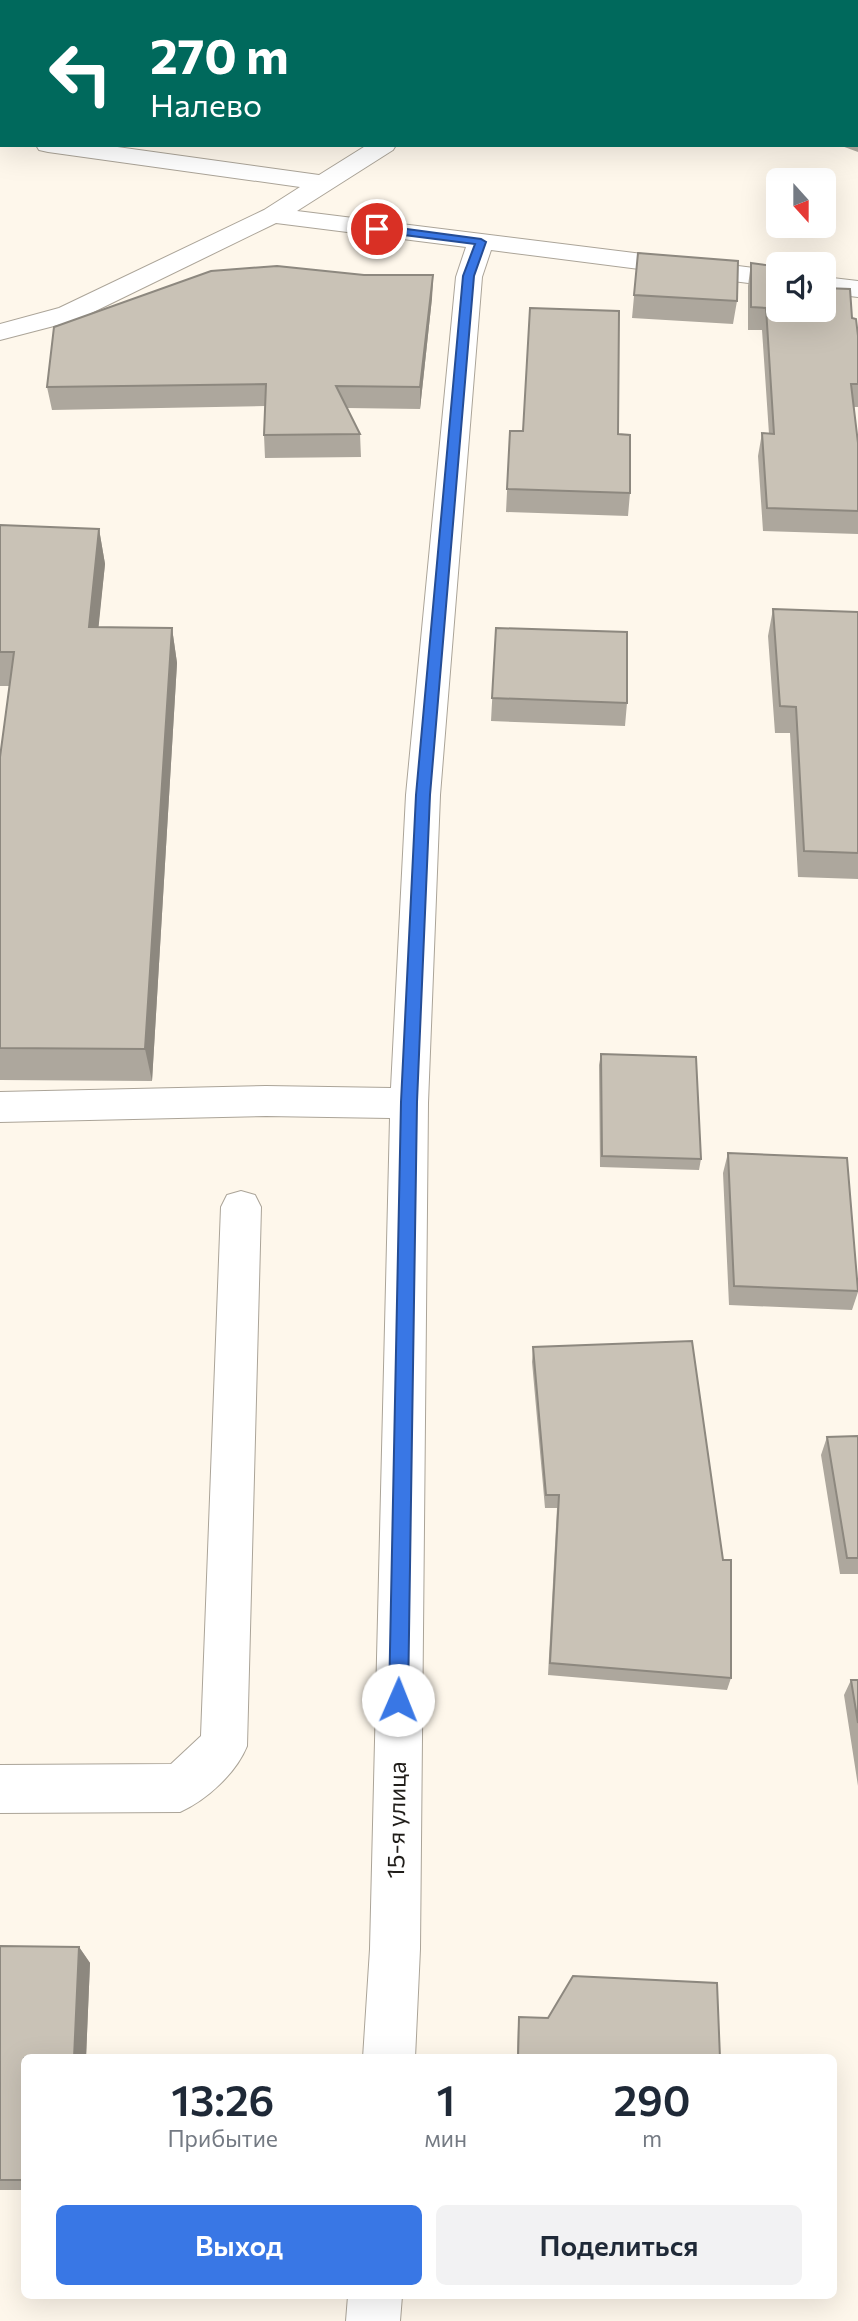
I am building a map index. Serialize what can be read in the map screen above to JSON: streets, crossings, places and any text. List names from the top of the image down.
{
  "streets": {
    "street": ["15-я улица"]
  },
  "north": "bottom",
  "page": {
    "turn": ["270 m", "Налево"],
    "eta": [
      "13:26",
      "Прибытие",
      "1",
      "мин",
      "290",
      "m"
    ],
    "buttons": ["Выход", "Поделиться"]
  }
}
